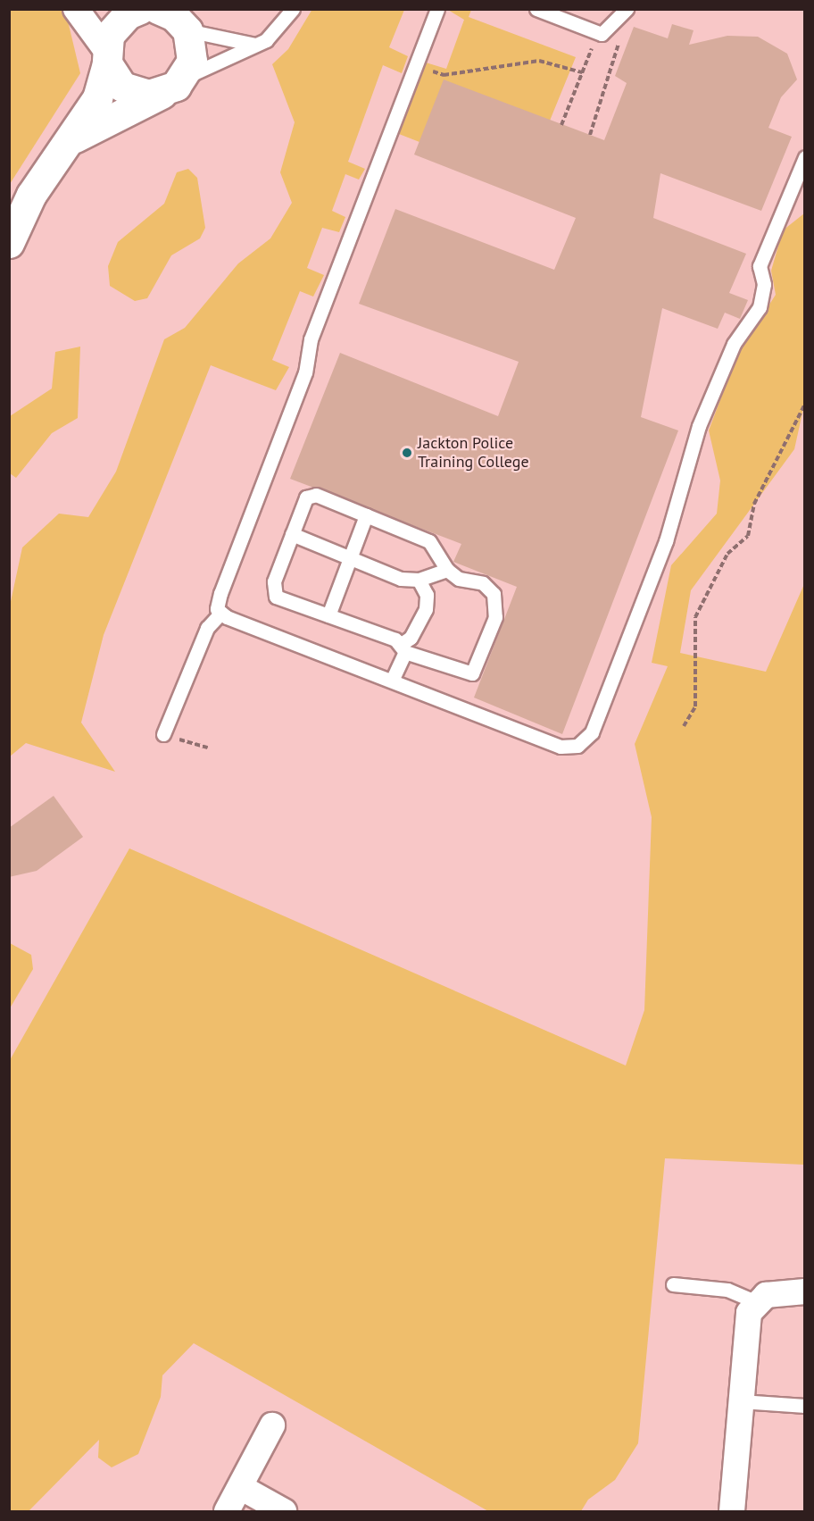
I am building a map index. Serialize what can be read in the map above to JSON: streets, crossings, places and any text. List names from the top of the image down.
{
  "places": ["Jackton Police Training College"]
}
